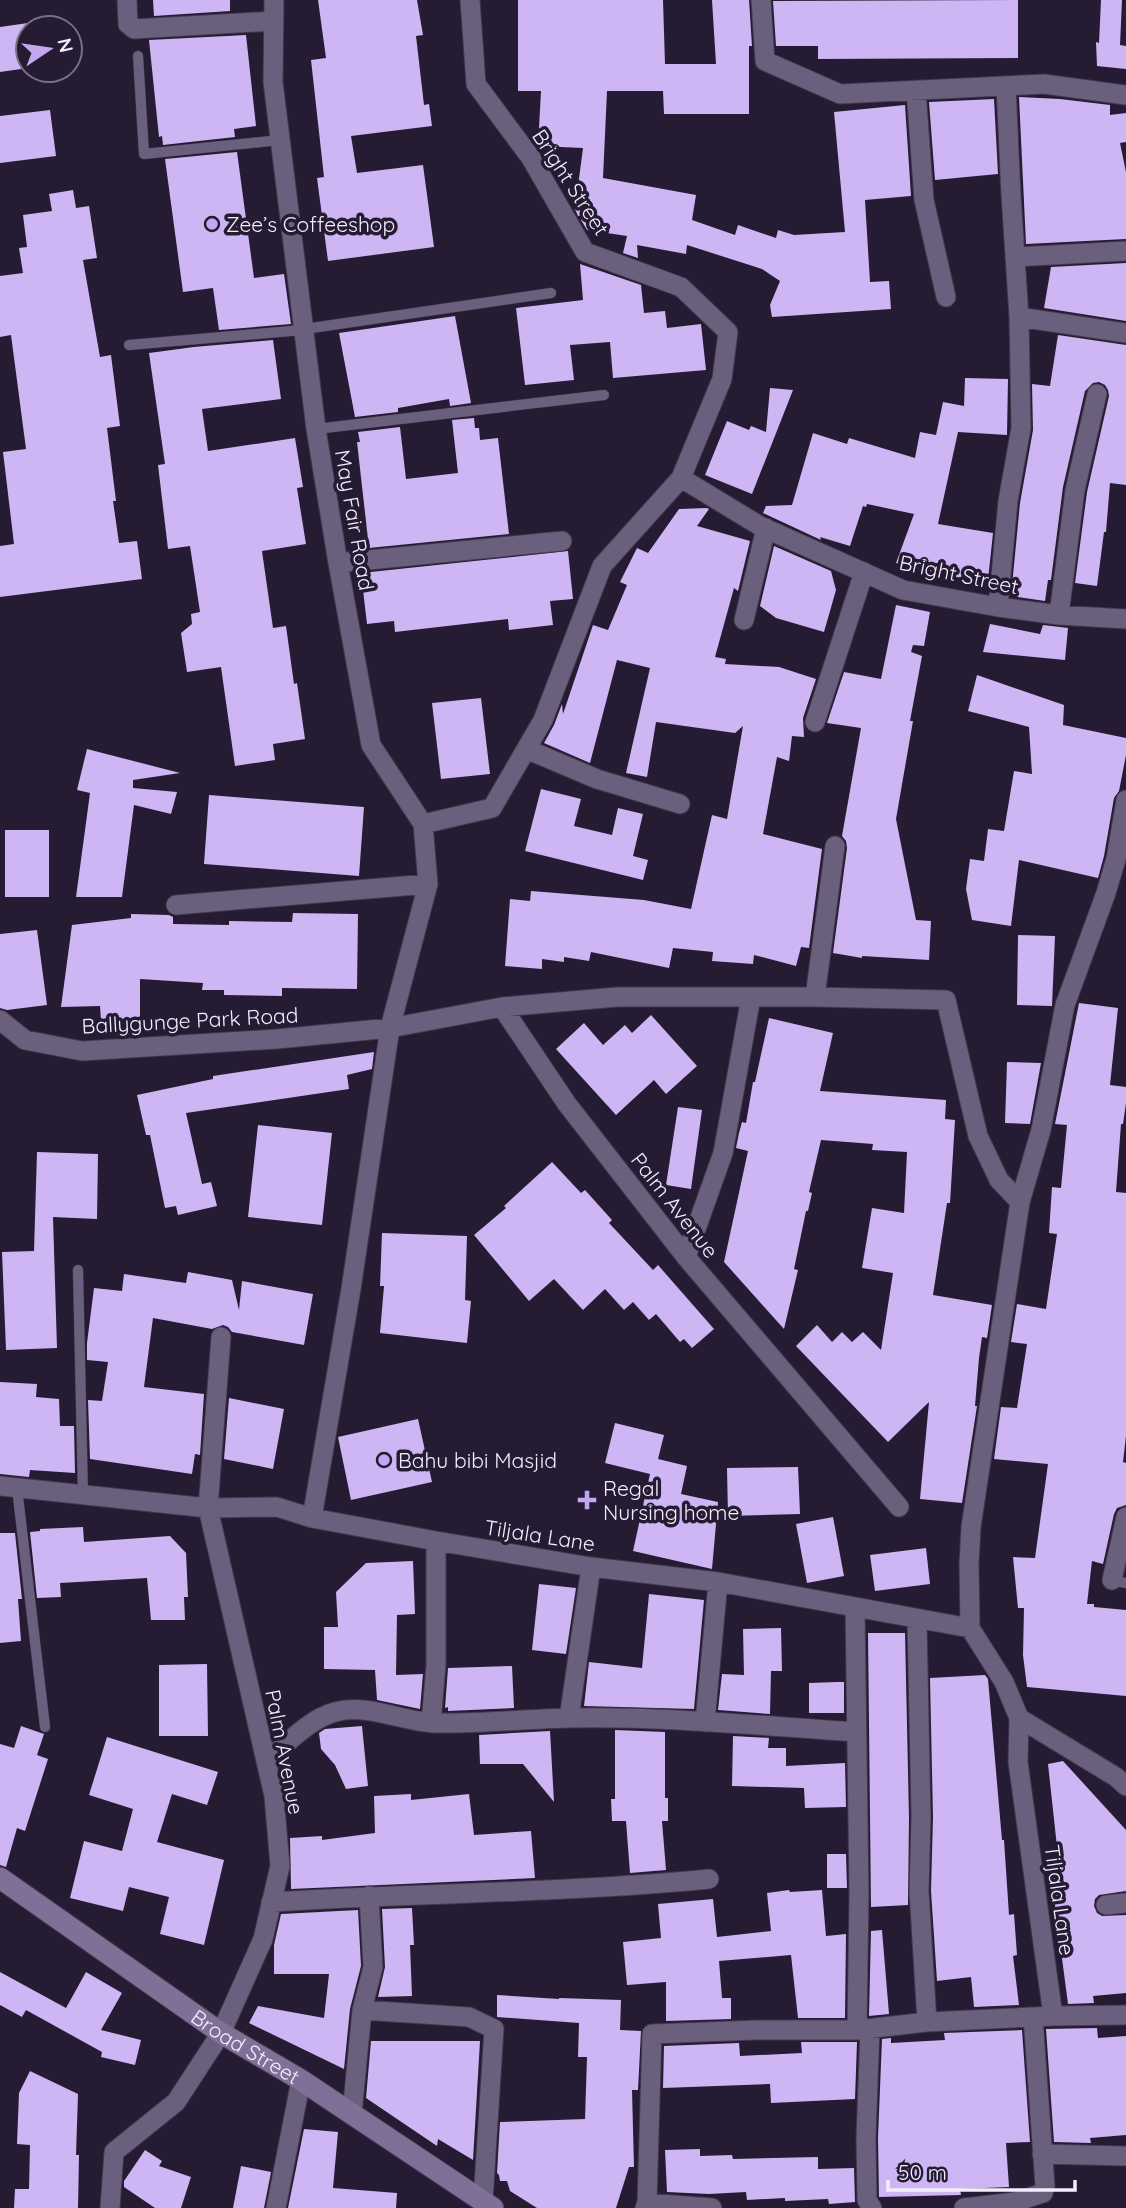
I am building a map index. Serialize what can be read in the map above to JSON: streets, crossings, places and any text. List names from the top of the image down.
{
  "streets": {
    "street": [
      "Bright Street",
      "May Fair Road",
      "Ballygunge Park Road",
      "Palm Avenue",
      "Tiljala Lane",
      "Broad Street"
    ]
  },
  "crossings": [
    ["Bright Street", "May Fair Road"],
    ["May Fair Road", "Ballygunge Park Road"],
    ["May Fair Road", "Tiljala Lane"],
    ["Palm Avenue", "Tiljala Lane"],
    ["Palm Avenue", "Broad Street"]
  ],
  "places": {
    "other": ["Zee’s Coffeeshop", "Bahu bibi Masjid"],
    "health": ["Regal Nursing home"]
  },
  "scale_bar": "50 m",
  "north": "right"
}
